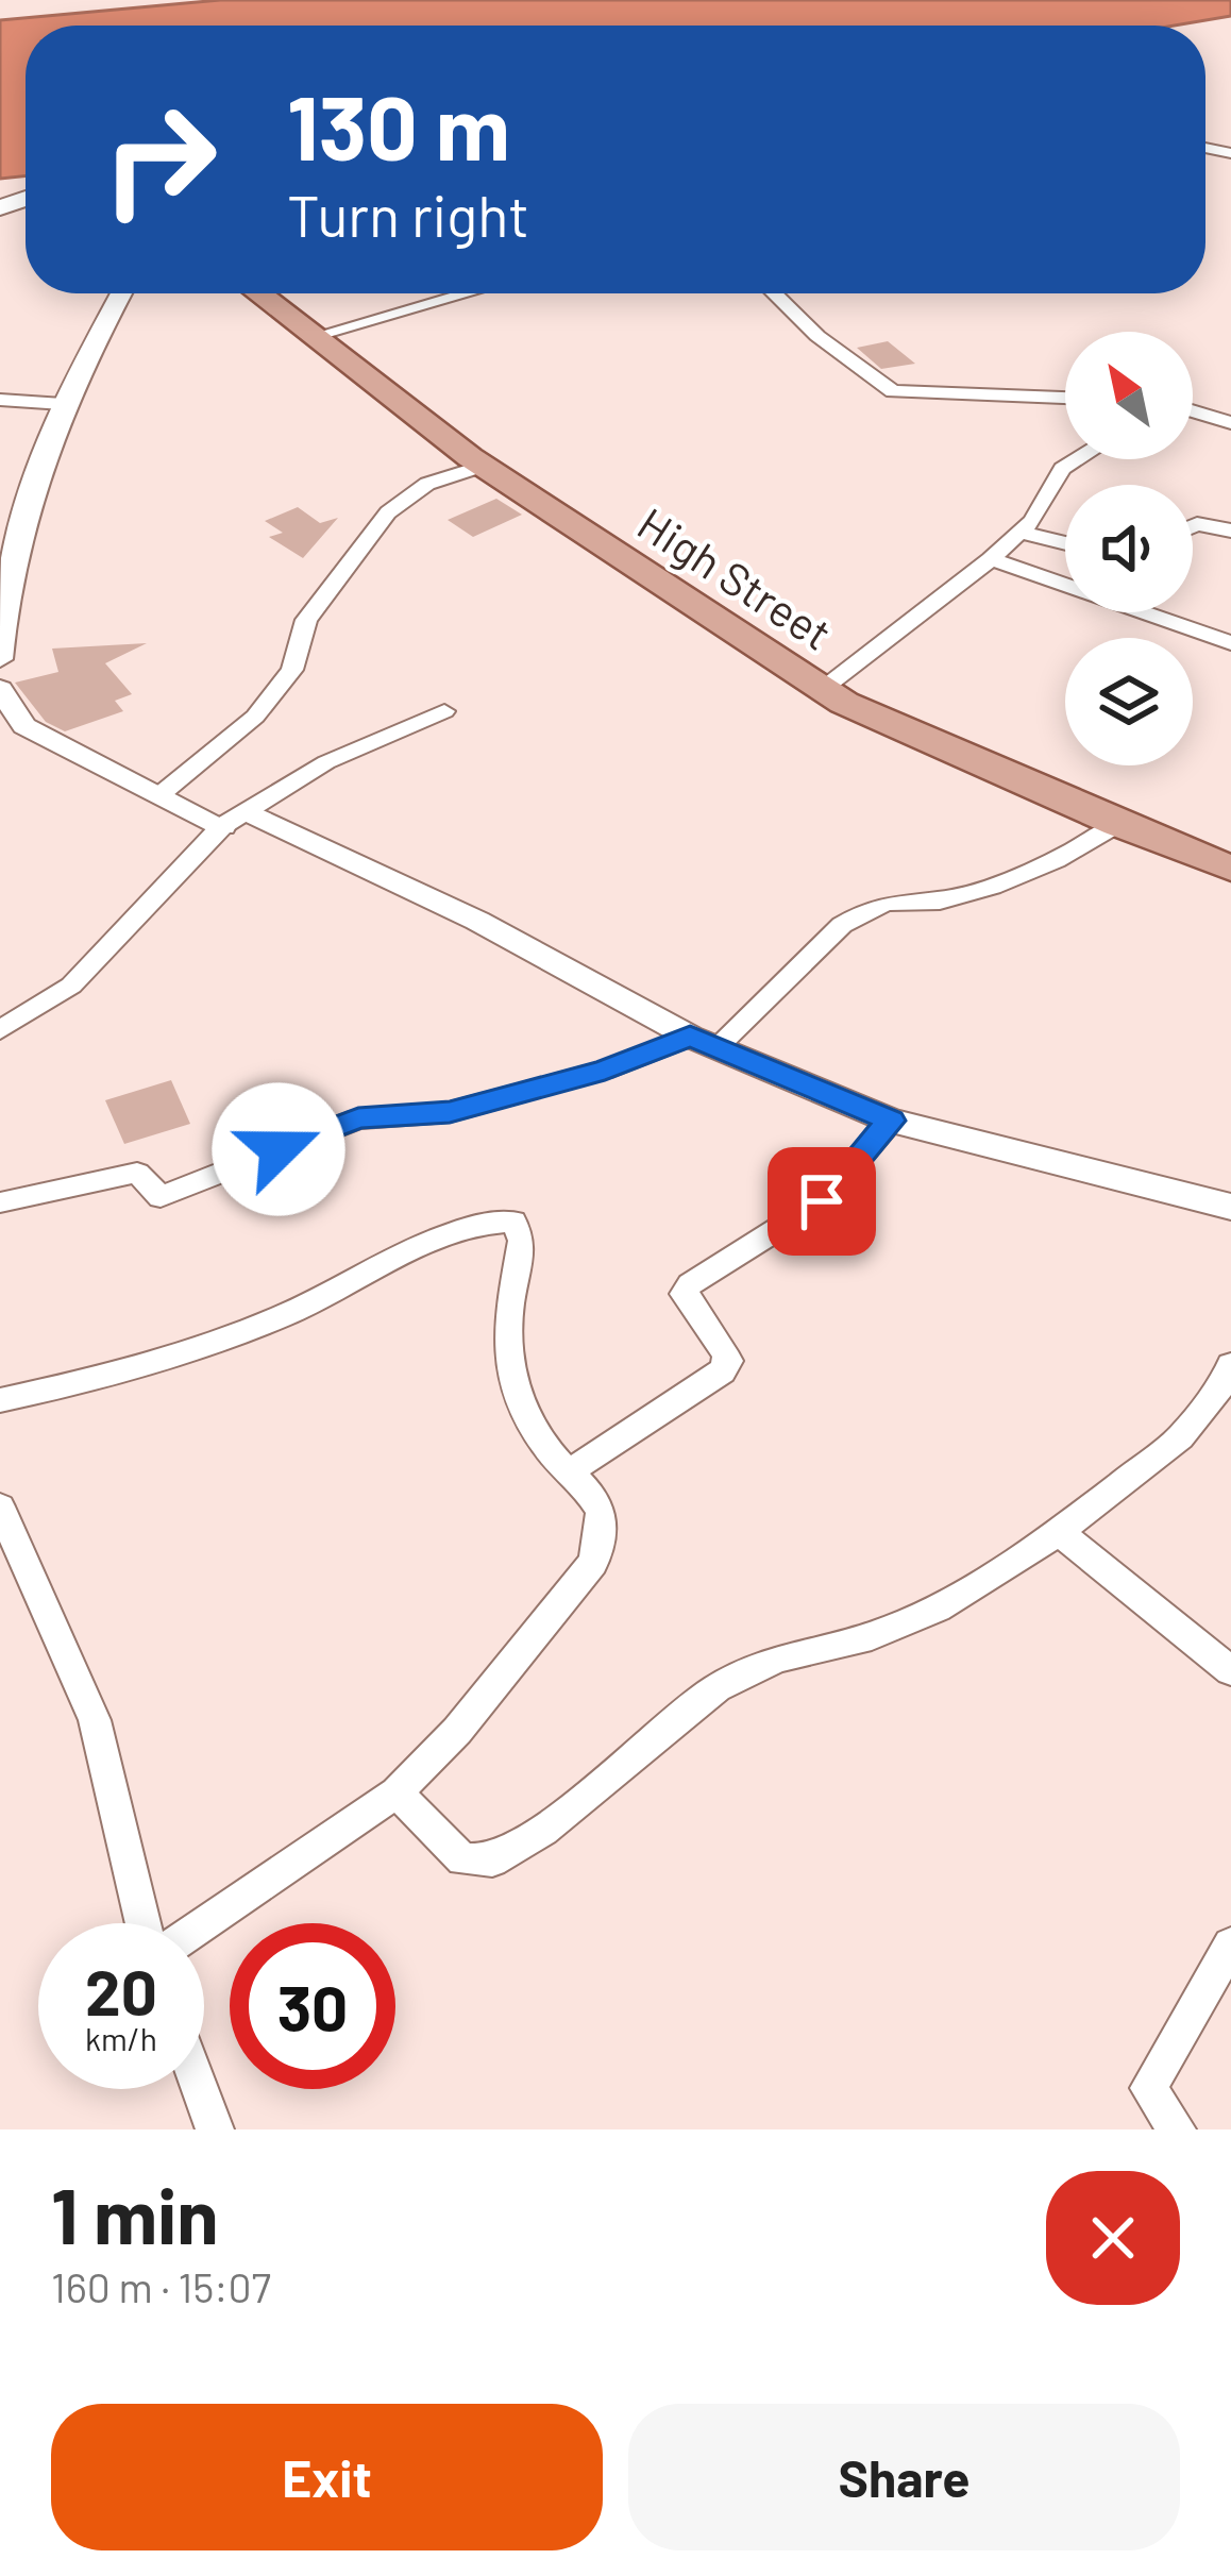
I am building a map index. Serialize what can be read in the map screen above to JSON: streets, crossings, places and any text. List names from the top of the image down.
{
  "streets": {
    "main road": ["High Street"]
  },
  "north": "top left",
  "page": {
    "turn": ["130 m", "Turn right"],
    "speed": "20 km/h",
    "limit": "30",
    "heading": ["1 min", "160 m · 15:07"],
    "buttons": ["Exit", "Share"]
  }
}
